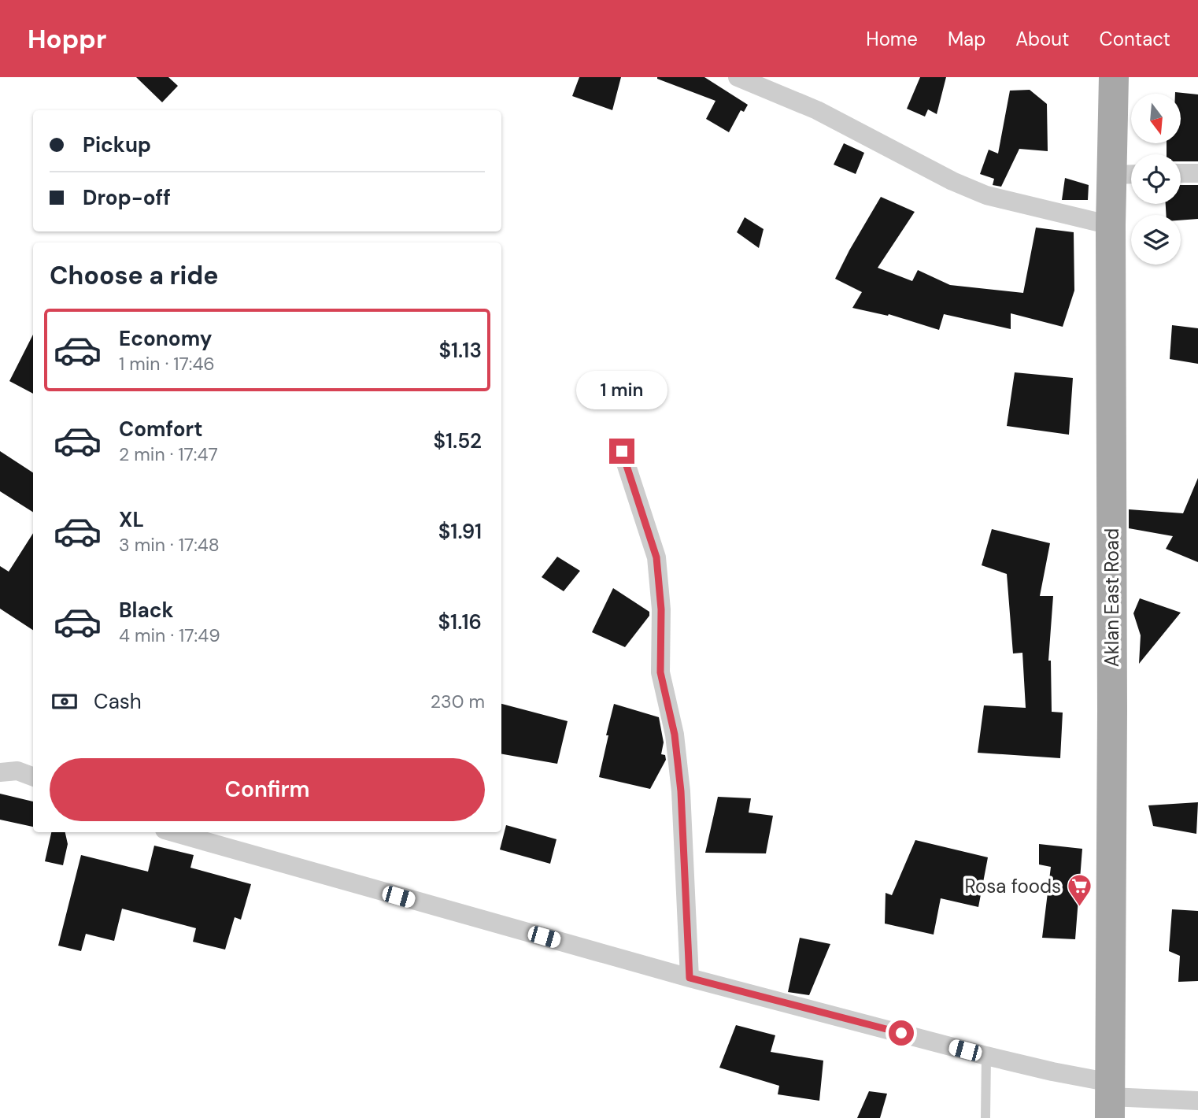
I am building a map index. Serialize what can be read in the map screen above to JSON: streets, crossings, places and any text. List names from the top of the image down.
{
  "streets": {
    "main road": ["Aklan East Road"]
  },
  "places": {
    "supermarket": ["Rosa foods"]
  },
  "north": "bottom",
  "page": {
    "header": "Hoppr",
    "nav": [
      "Home",
      "Map",
      "About",
      "Contact"
    ],
    "banner": ["Pickup", "Drop-off"],
    "heading": "Choose a ride",
    "list": [
      {
        "name": "Economy",
        "note": "1 min · 17:46",
        "value": "$1.13"
      },
      {
        "name": "Comfort",
        "note": "2 min · 17:47",
        "value": "$1.52"
      },
      {
        "name": "XL",
        "note": "3 min · 17:48",
        "value": "$1.91"
      },
      {
        "name": "Black",
        "note": "4 min · 17:49",
        "value": "$1.16"
      }
    ],
    "bubble": "1 min",
    "pay": ["Cash", "230 m"],
    "buttons": "Confirm"
  }
}
